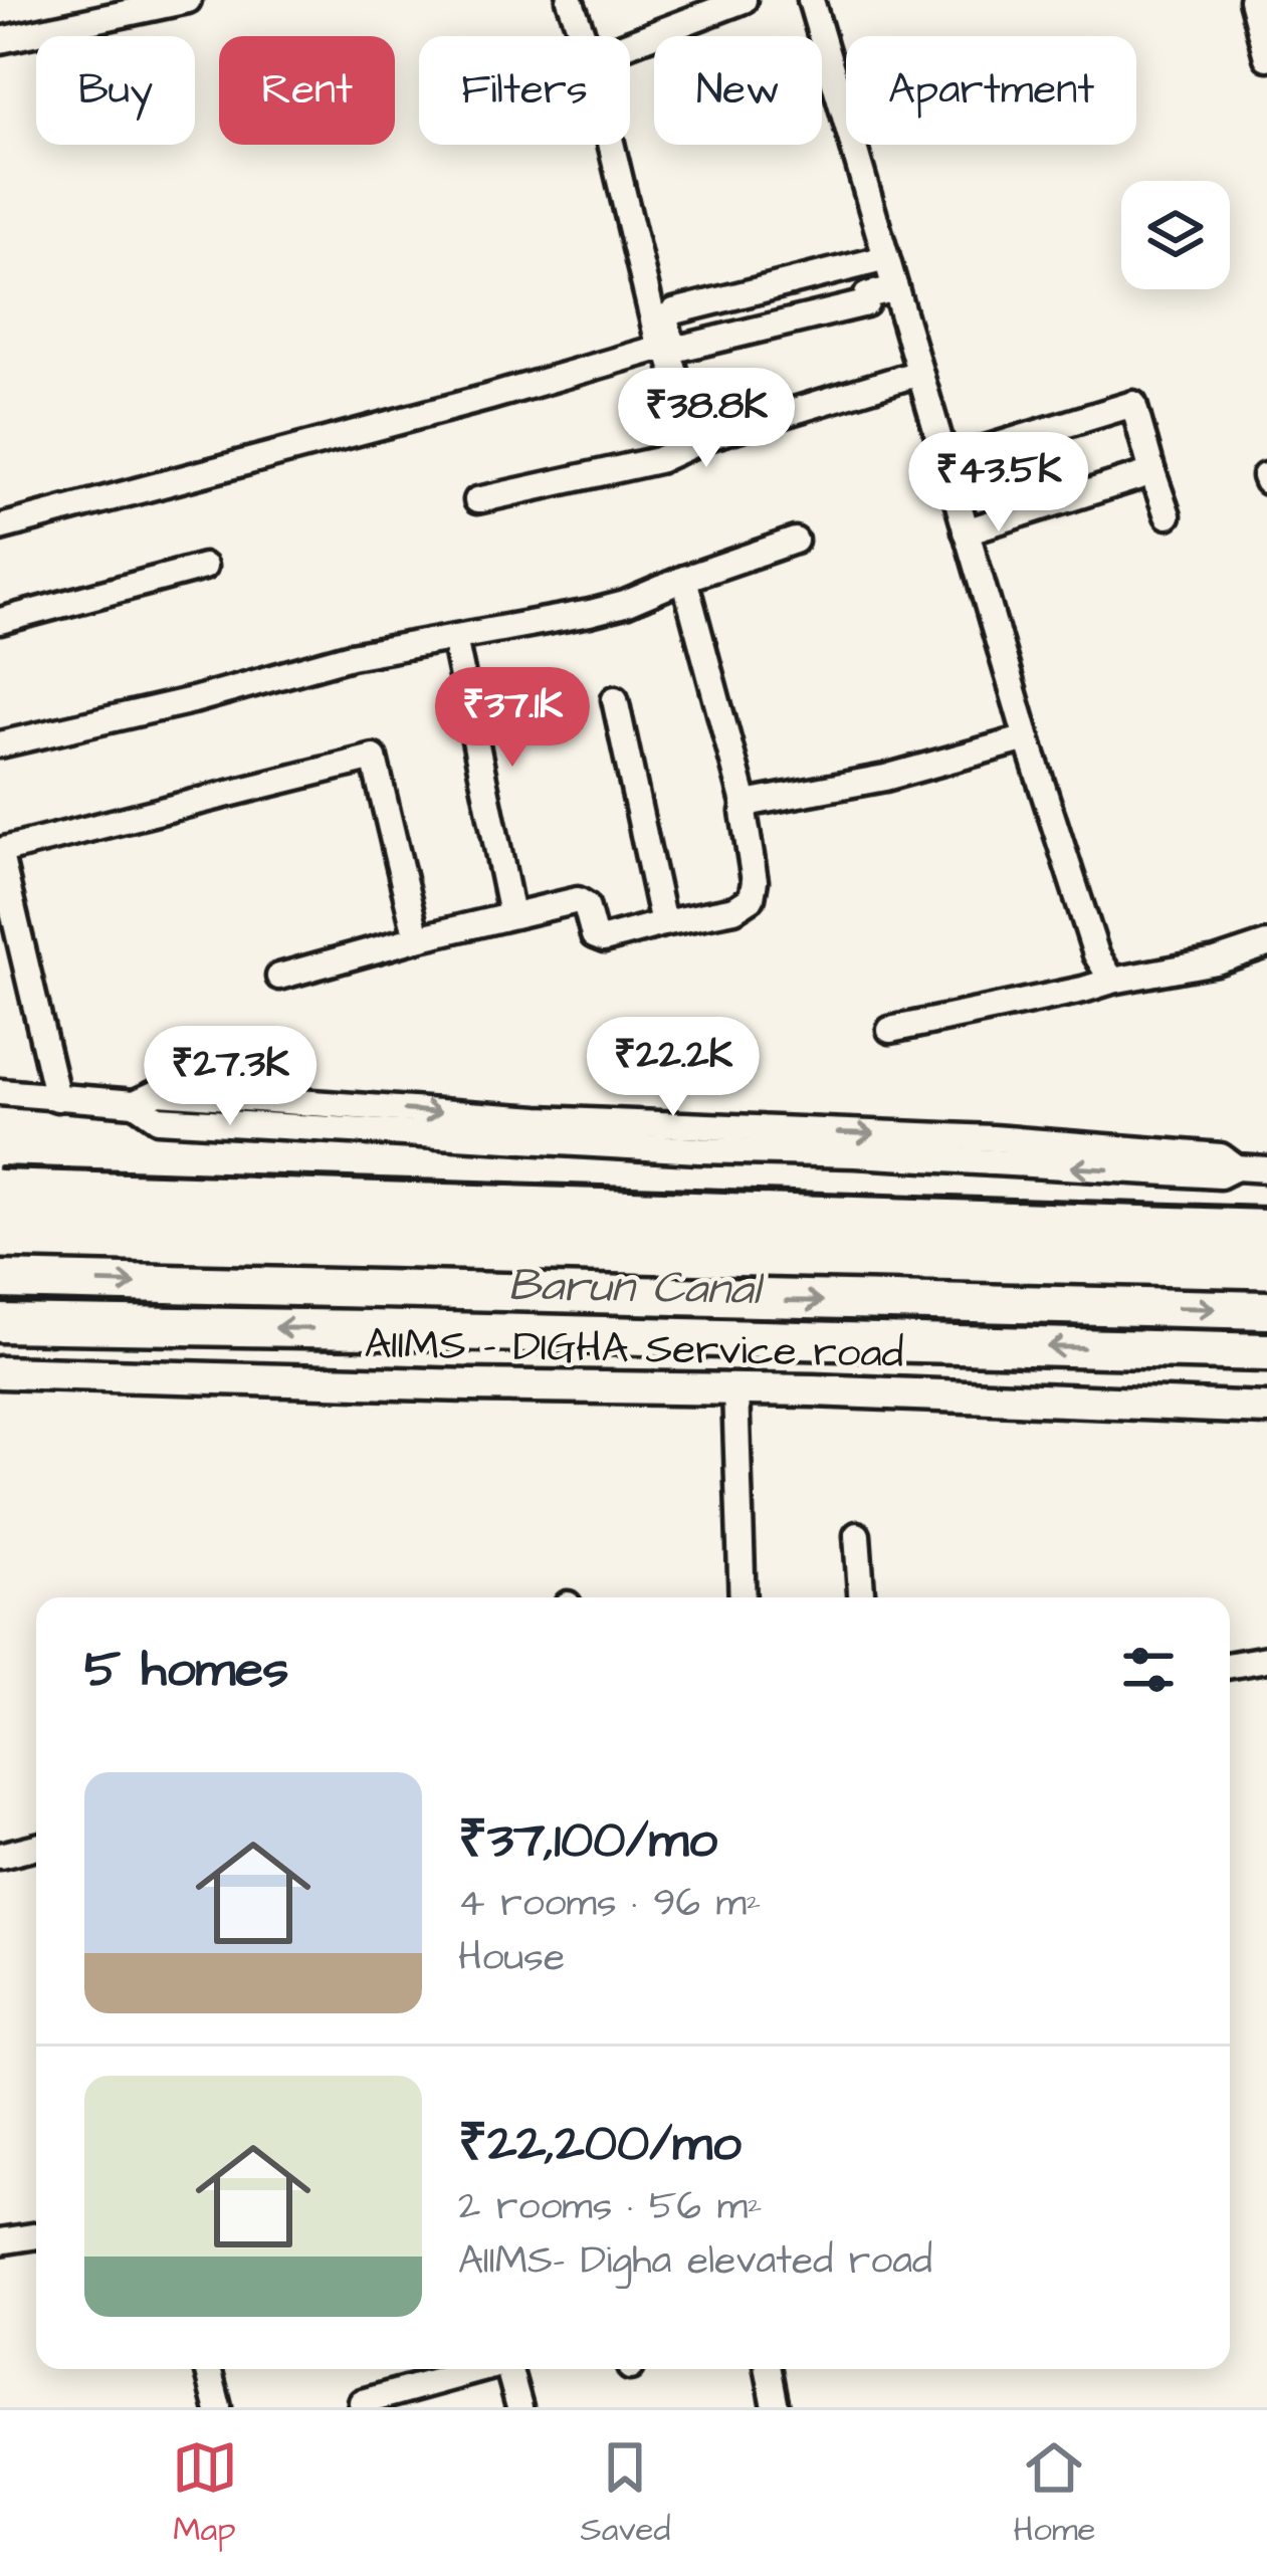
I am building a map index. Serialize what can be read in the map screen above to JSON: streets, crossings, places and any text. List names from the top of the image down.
{
  "streets": {
    "main road": ["AIIMS - DIGHA Service road"]
  },
  "water": ["Barun Canal"],
  "page": {
    "chip": [
      "Buy",
      "Rent",
      "Filters",
      "New",
      "Apartment"
    ],
    "price": [
      "₹38.8K",
      "₹43.5K",
      "₹37.1K",
      "₹22.2K",
      "₹27.3K"
    ],
    "heading": "5 homes",
    "list": [
      {
        "name": "₹37,100/mo",
        "note": "4 rooms · 96 m² · House"
      },
      {
        "name": "₹22,200/mo",
        "note": "2 rooms · 56 m² · AIIMS- Digha elevated road"
      }
    ],
    "tabs": ["Map", "Saved", "Home"]
  }
}
